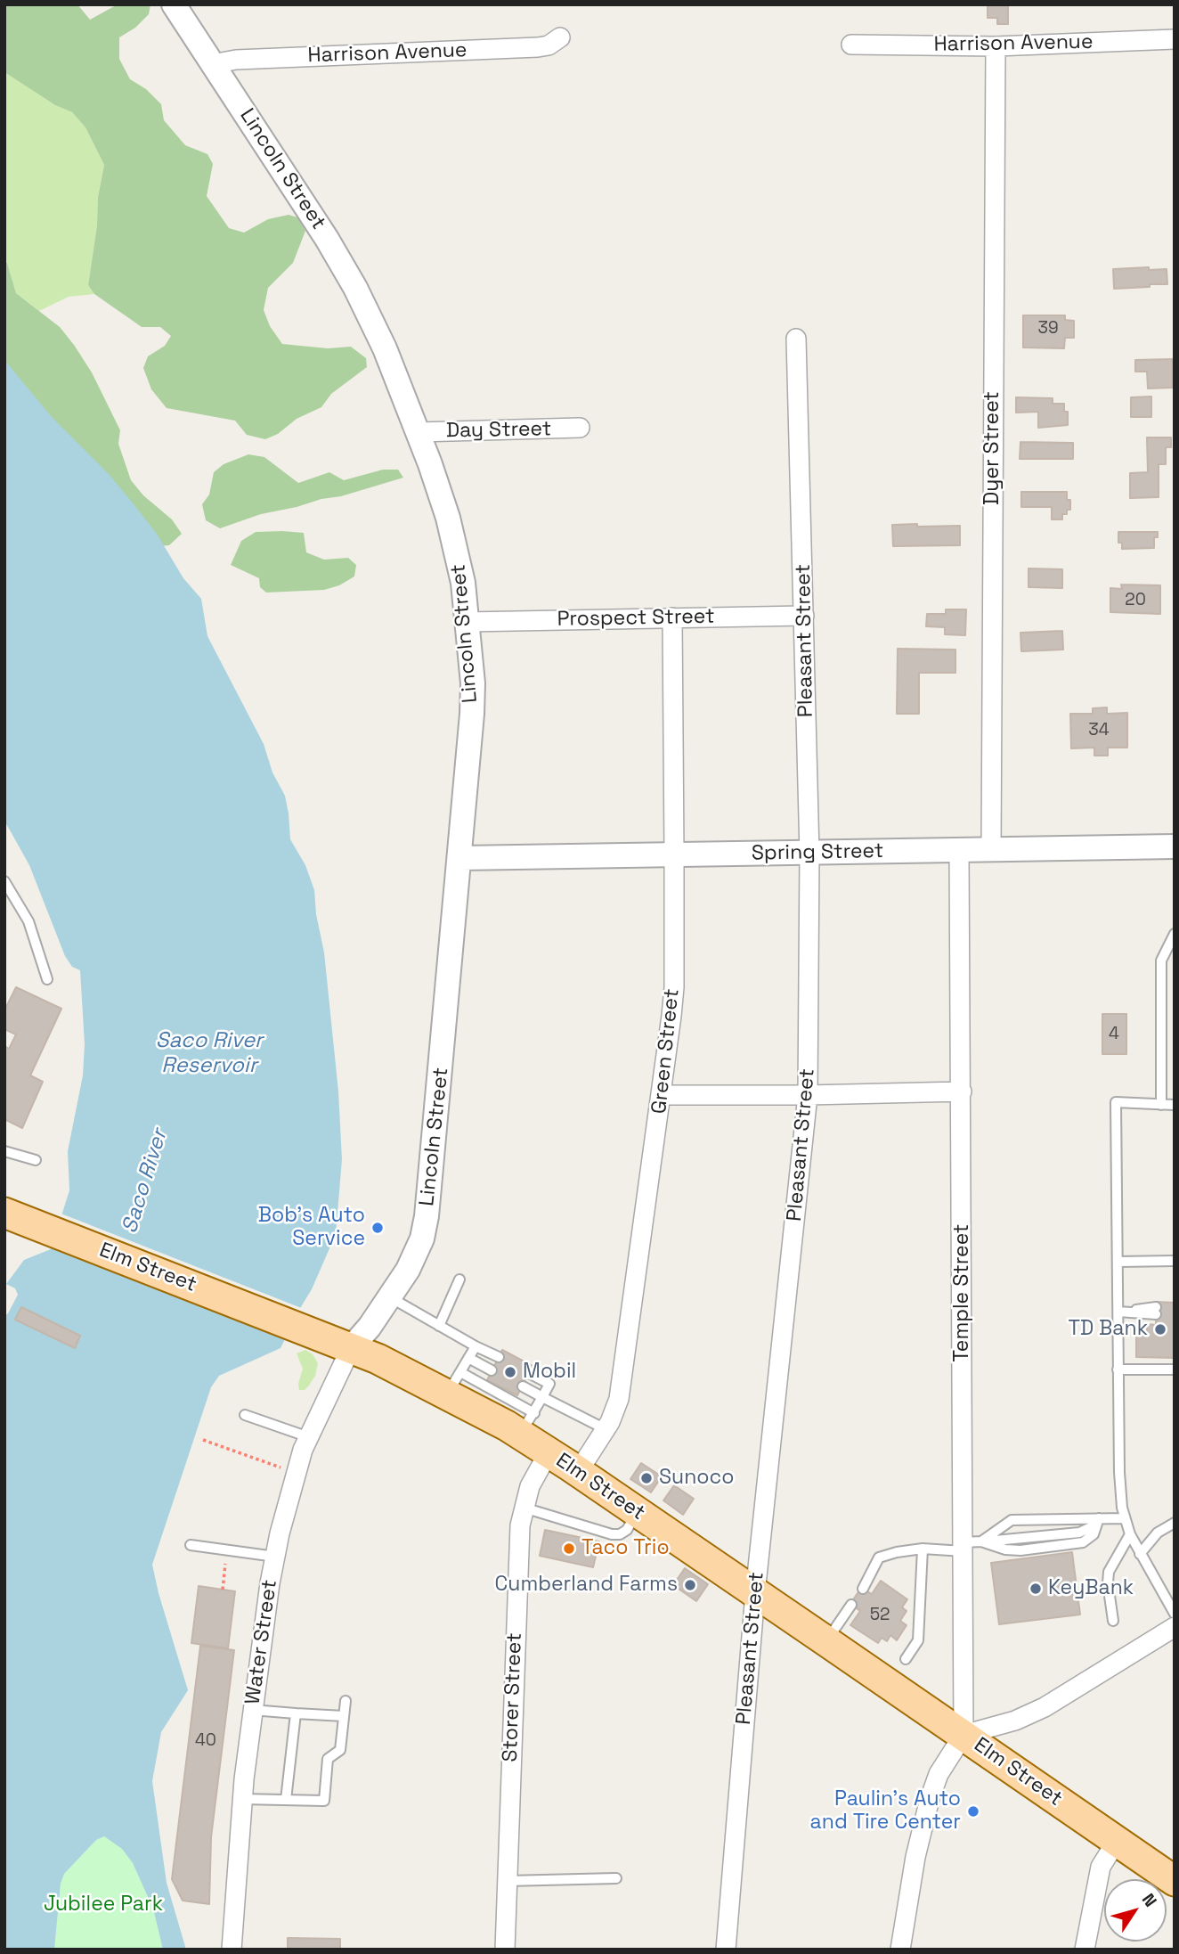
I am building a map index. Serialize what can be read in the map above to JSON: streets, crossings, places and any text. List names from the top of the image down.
{
  "streets": {
    "main road": ["Elm Street"],
    "street": [
      "Harrison Avenue",
      "Lincoln Street",
      "Day Street",
      "Dyer Street",
      "Prospect Street",
      "Pleasant Street",
      "Spring Street",
      "Green Street",
      "Temple Street",
      "Water Street",
      "Storer Street"
    ]
  },
  "crossings": [
    ["Harrison Avenue", "Lincoln Street"],
    ["Harrison Avenue", "Dyer Street"],
    ["Lincoln Street", "Day Street"],
    ["Lincoln Street", "Prospect Street"],
    ["Lincoln Street", "Spring Street"],
    ["Lincoln Street", "Elm Street"],
    ["Lincoln Street", "Water Street"],
    ["Dyer Street", "Spring Street"],
    ["Prospect Street", "Pleasant Street"],
    ["Prospect Street", "Green Street"],
    ["Pleasant Street", "Spring Street"],
    ["Pleasant Street", "Elm Street"],
    ["Spring Street", "Green Street"],
    ["Spring Street", "Temple Street"],
    ["Green Street", "Elm Street"],
    ["Elm Street", "Temple Street"],
    ["Elm Street", "Water Street"],
    ["Elm Street", "Storer Street"]
  ],
  "water": ["Saco River Reservoir", "Saco River"],
  "parks": ["Jubilee Park"],
  "places": [
    "Bob's Auto Service",
    "TD Bank",
    "Mobil",
    "Sunoco",
    "Taco Trio",
    "Cumberland Farms",
    "KeyBank",
    "Paulin's Auto and Tire Center"
  ],
  "house_numbers": [
    "39",
    "20",
    "34",
    "4",
    "52",
    "40"
  ],
  "north": "top right"
}
